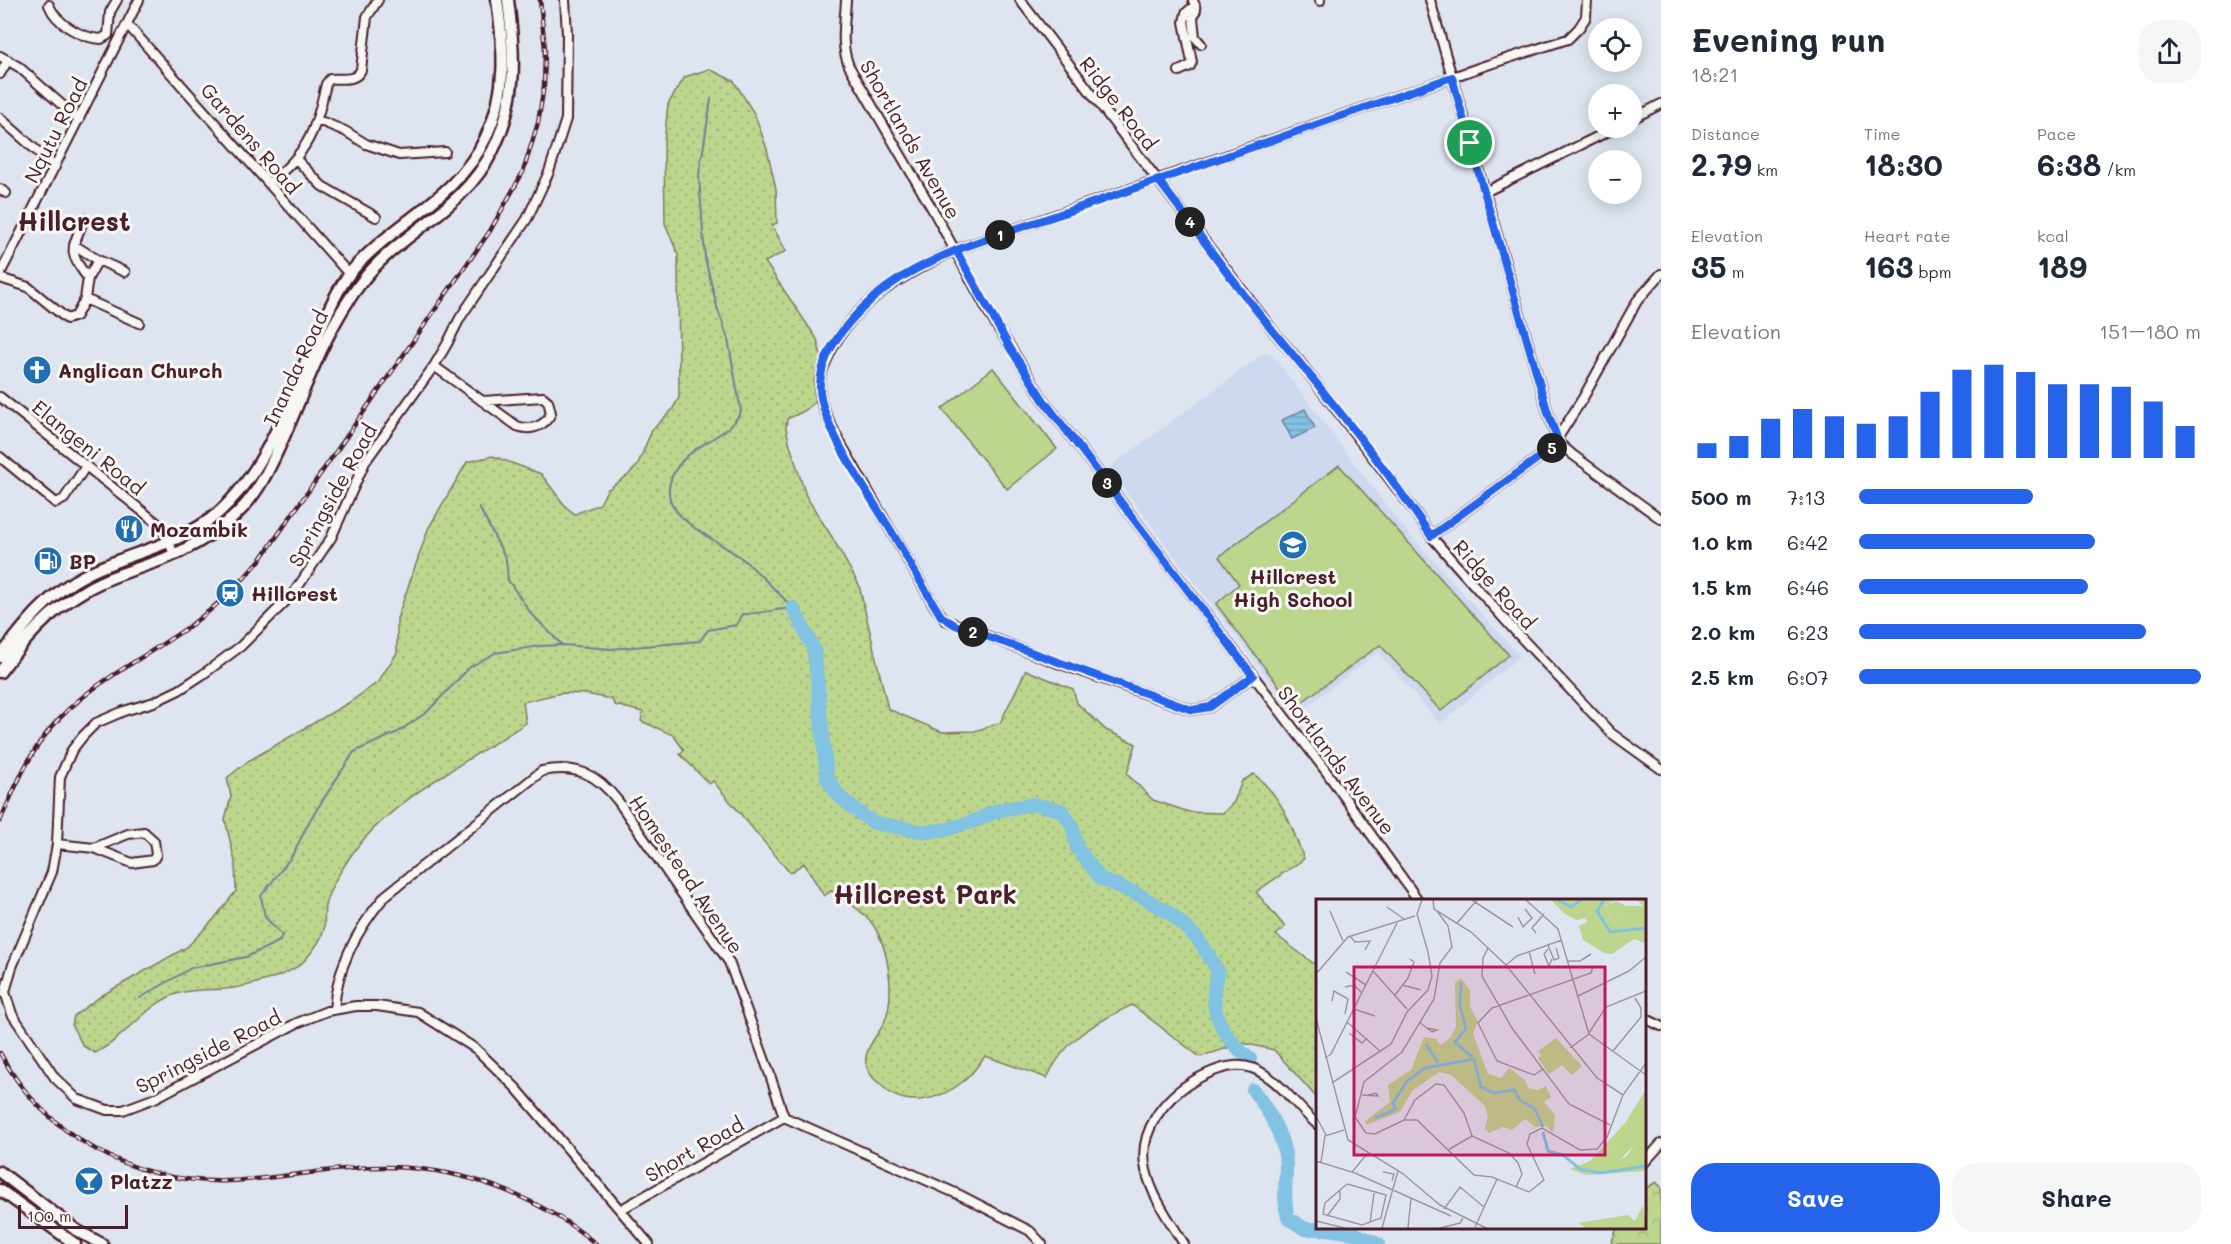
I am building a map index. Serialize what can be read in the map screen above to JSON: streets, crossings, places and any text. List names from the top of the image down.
{
  "streets": {
    "main road": ["Inanda Road"],
    "street": [
      "Ridge Road",
      "Nqutu Road",
      "Gardens Road",
      "Shortlands Avenue",
      "Elangeni Road",
      "Springside Road",
      "Homestead Avenue",
      "Short Road"
    ]
  },
  "crossings": [
    ["Nqutu Road", "Gardens Road"],
    ["Gardens Road", "Inanda Road"],
    ["Inanda Road", "Elangeni Road"],
    ["Springside Road", "Homestead Avenue"],
    ["Springside Road", "Short Road"],
    ["Homestead Avenue", "Short Road"]
  ],
  "districts": ["Hillcrest", "Hillcrest Park"],
  "places": {
    "church": ["Anglican Church"],
    "restaurant": ["Mozambik"],
    "school or university": ["Hillcrest High School"],
    "fuel station": ["BP"],
    "station": ["Hillcrest"],
    "bar": ["Platzz"]
  },
  "scale_bar": "100 m",
  "page": {
    "heading": ["Evening run", "18:21"],
    "map_buttons": ["+", "−"],
    "stats": [
      ["Distance", "2.79 km"],
      ["Time", "18:30"],
      ["Pace", "6:38 /km"],
      ["Elevation", "35 m"],
      ["Heart rate", "163 bpm"],
      ["kcal", "189"]
    ],
    "pins": [
      "4",
      "1",
      "5",
      "3",
      "2"
    ],
    "chart": ["Elevation", "151–180 m"],
    "list": [
      {
        "name": "500 m",
        "note": "7:13"
      },
      {
        "name": "1.0 km",
        "note": "6:42"
      },
      {
        "name": "1.5 km",
        "note": "6:46"
      },
      {
        "name": "2.0 km",
        "note": "6:23"
      },
      {
        "name": "2.5 km",
        "note": "6:07"
      }
    ],
    "buttons": ["Save", "Share"],
    "scale": "100 m"
  }
}
